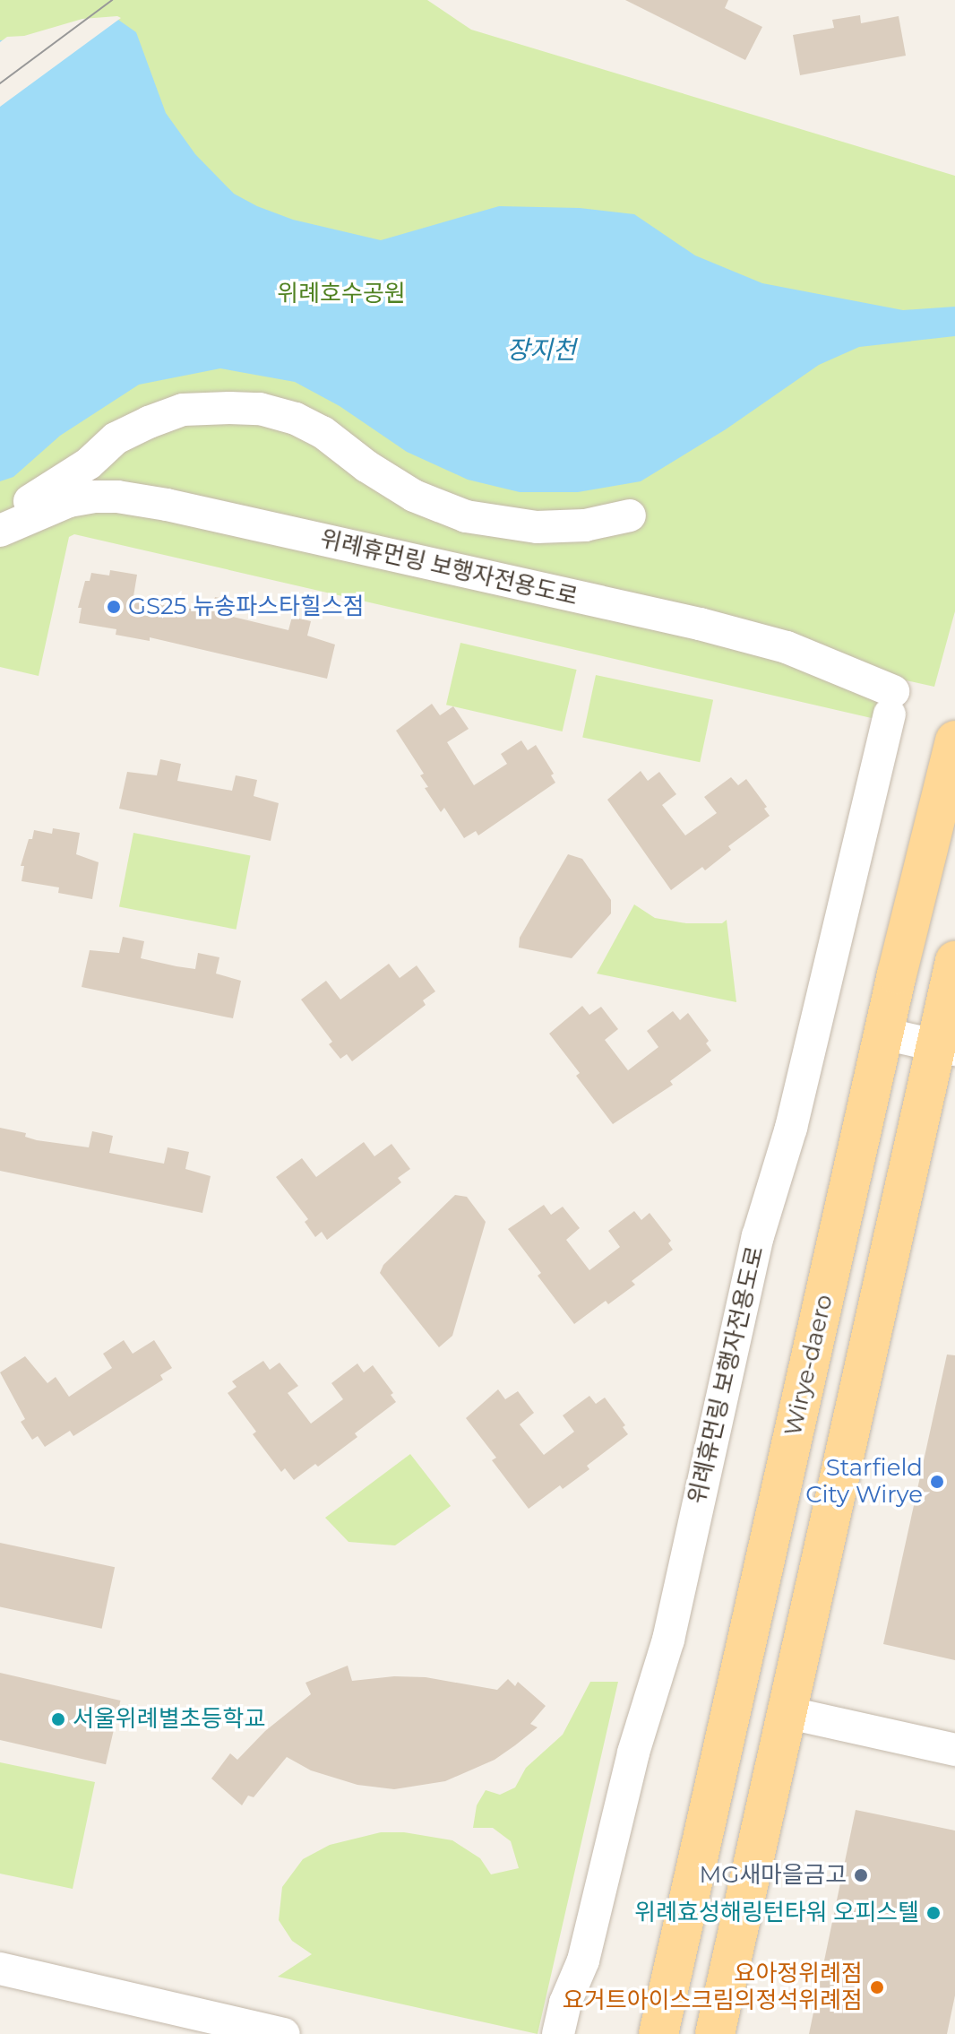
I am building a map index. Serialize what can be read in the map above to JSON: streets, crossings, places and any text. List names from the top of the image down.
{
  "streets": {
    "main road": ["Wirye-daero"],
    "street": ["위례휴먼링 보행자전용도로"]
  },
  "water": ["장지천"],
  "parks": ["위례호수공원"],
  "places": [
    "GS25 뉴송파스타힐스점",
    "Starfield City Wirye",
    "서울위례별초등학교",
    "MG새마을금고",
    "위례효성해링턴타워 오피스텔",
    "요아정위례점 요거트아이스크림의정석위례점"
  ]
}
